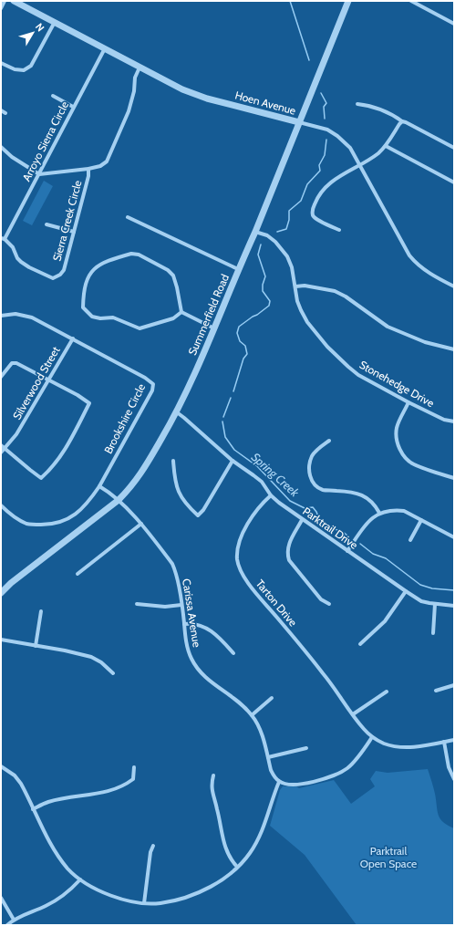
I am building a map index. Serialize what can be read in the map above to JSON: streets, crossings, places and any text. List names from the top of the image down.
{
  "streets": {
    "street": [
      "Hoen Avenue",
      "Arroyo Sierra Circle",
      "Sierra Creek Circle",
      "Summerfield Road",
      "Silverwood Street",
      "Stonehedge Drive",
      "Brookshire Circle",
      "Parktrail Drive",
      "Tarton Drive",
      "Carissa Avenue"
    ]
  },
  "crossings": [
    ["Hoen Avenue", "Arroyo Sierra Circle"],
    ["Hoen Avenue", "Summerfield Road"],
    ["Arroyo Sierra Circle", "Sierra Creek Circle"],
    ["Summerfield Road", "Stonehedge Drive"],
    ["Summerfield Road", "Parktrail Drive"],
    ["Summerfield Road", "Carissa Avenue"],
    ["Silverwood Street", "Brookshire Circle"],
    ["Brookshire Circle", "Carissa Avenue"],
    ["Parktrail Drive", "Tarton Drive"]
  ],
  "water": ["Spring Creek"],
  "parks": ["Parktrail Open Space"],
  "north": "top right"
}
